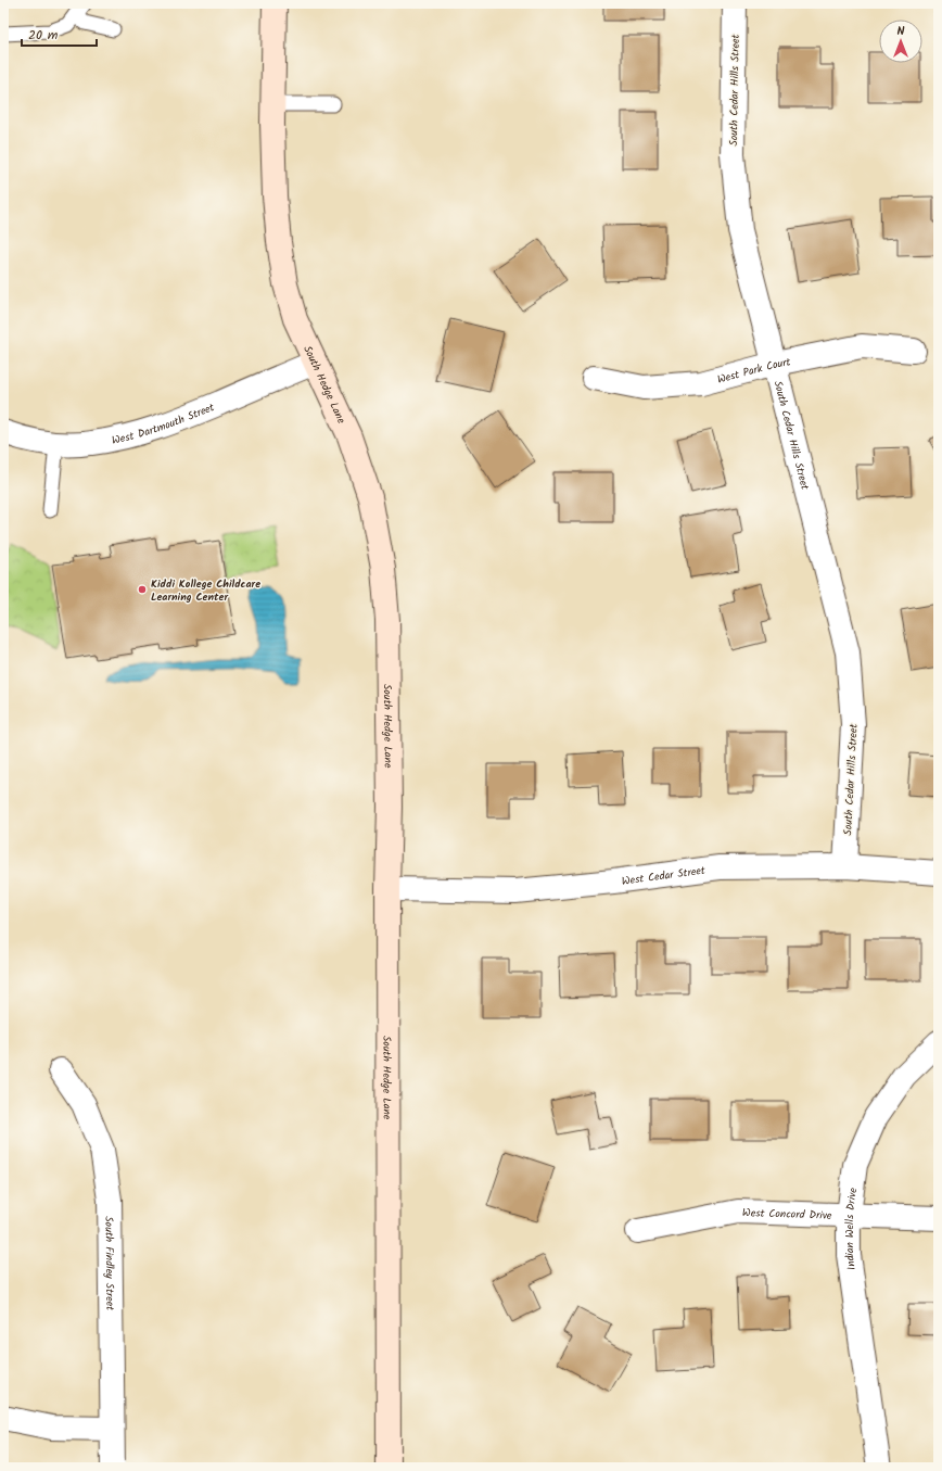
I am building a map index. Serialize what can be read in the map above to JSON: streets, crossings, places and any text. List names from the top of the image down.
{
  "streets": {
    "street": [
      "South Cedar Hills Street",
      "West Park Court",
      "South Hedge Lane",
      "West Dartmouth Street",
      "West Cedar Street",
      "West Concord Drive",
      "Indian Wells Drive",
      "South Findley Street"
    ]
  },
  "crossings": [
    ["South Cedar Hills Street", "West Park Court"],
    ["South Cedar Hills Street", "West Cedar Street"],
    ["South Hedge Lane", "West Dartmouth Street"],
    ["South Hedge Lane", "West Cedar Street"],
    ["West Concord Drive", "Indian Wells Drive"]
  ],
  "places": ["Kiddi Kollege Childcare Learning Center"],
  "scale_bar": "20 m",
  "north": "top"
}
